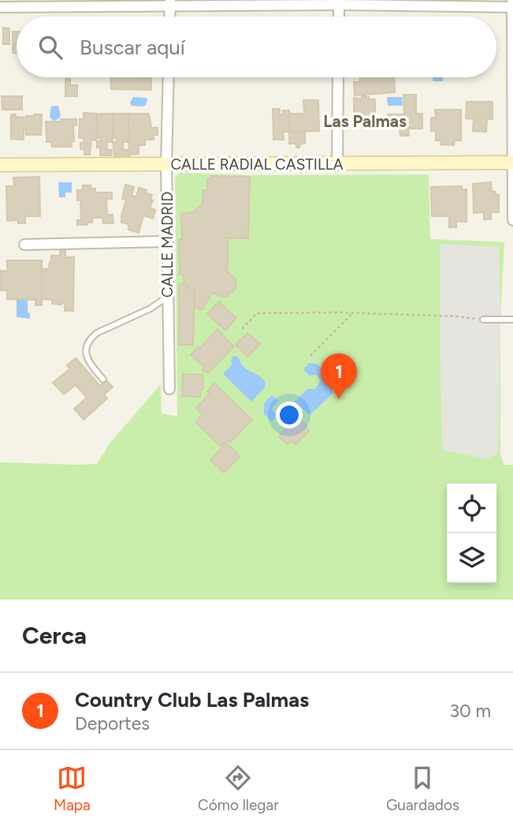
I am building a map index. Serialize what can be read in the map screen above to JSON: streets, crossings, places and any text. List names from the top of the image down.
{
  "streets": {
    "street": ["CALLE RADIAL CASTILLA", "CALLE MADRID"]
  },
  "crossings": [
    ["CALLE RADIAL CASTILLA", "CALLE MADRID"]
  ],
  "districts": ["Las Palmas"],
  "page": {
    "search": "Buscar aquí",
    "pins": "1",
    "heading": "Cerca",
    "list": [
      {
        "mark": "1",
        "name": "Country Club Las Palmas",
        "note": "Deportes",
        "value": "30 m"
      }
    ],
    "nav": ["Mapa", "Cómo llegar", "Guardados"]
  }
}
